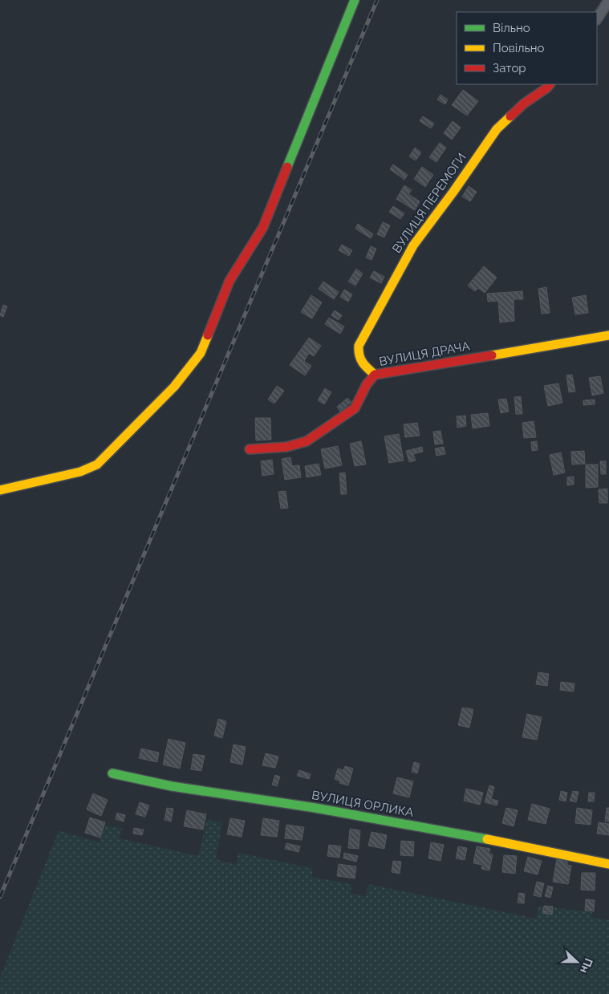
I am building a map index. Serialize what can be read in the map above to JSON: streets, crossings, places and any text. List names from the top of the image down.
{
  "streets": {
    "street": ["ВУЛИЦЯ ПЕРЕМОГИ", "ВУЛИЦЯ ДРАЧА", "ВУЛИЦЯ ОРЛИКА"]
  },
  "crossings": [
    ["ВУЛИЦЯ ПЕРЕМОГИ", "ВУЛИЦЯ ДРАЧА"]
  ],
  "legend": ["Вільно", "Повільно", "Затор"],
  "north": "right"
}
